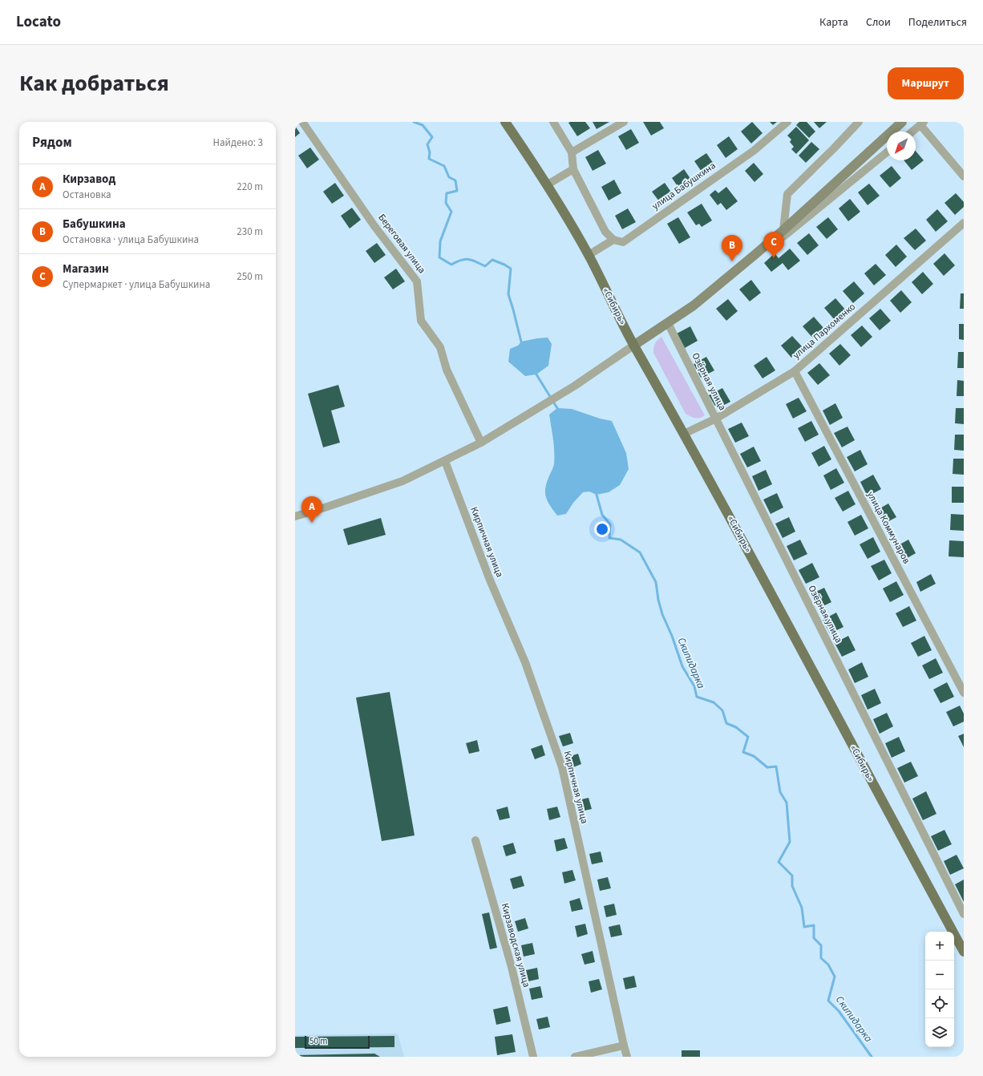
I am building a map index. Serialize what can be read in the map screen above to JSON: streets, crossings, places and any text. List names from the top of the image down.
{
  "streets": {
    "main road": ["«Сибирь»"],
    "street": [
      "улица Бабушкина",
      "Береговая улица",
      "улица Пархоменко",
      "Озёрная улица",
      "улица Коммунаров",
      "Кирпичная улица",
      "Кирзаводская улица"
    ]
  },
  "crossings": [
    ["улица Бабушкина", "«Сибирь»"],
    ["«Сибирь»", "улица Пархоменко"],
    ["улица Пархоменко", "Озёрная улица"],
    ["улица Пархоменко", "улица Коммунаров"]
  ],
  "water": ["Скипидарка"],
  "scale_bar": "50 m",
  "north": "bottom left",
  "page": {
    "header": "Locato",
    "nav": ["Карта", "Слои", "Поделиться"],
    "title": "Как добраться",
    "buttons": "Маршрут",
    "heading": ["Рядом", "Найдено: 3"],
    "list": [
      {
        "mark": "A",
        "name": "Кирзавод",
        "note": "Остановка",
        "value": "220 m"
      },
      {
        "mark": "B",
        "name": "Бабушкина",
        "note": "Остановка · улица Бабушкина",
        "value": "230 m"
      },
      {
        "mark": "C",
        "name": "Магазин",
        "note": "Супермаркет · улица Бабушкина",
        "value": "250 m"
      }
    ],
    "pins": ["C", "B", "A"],
    "map_buttons": ["+", "−"],
    "scale": "50 m"
  }
}
